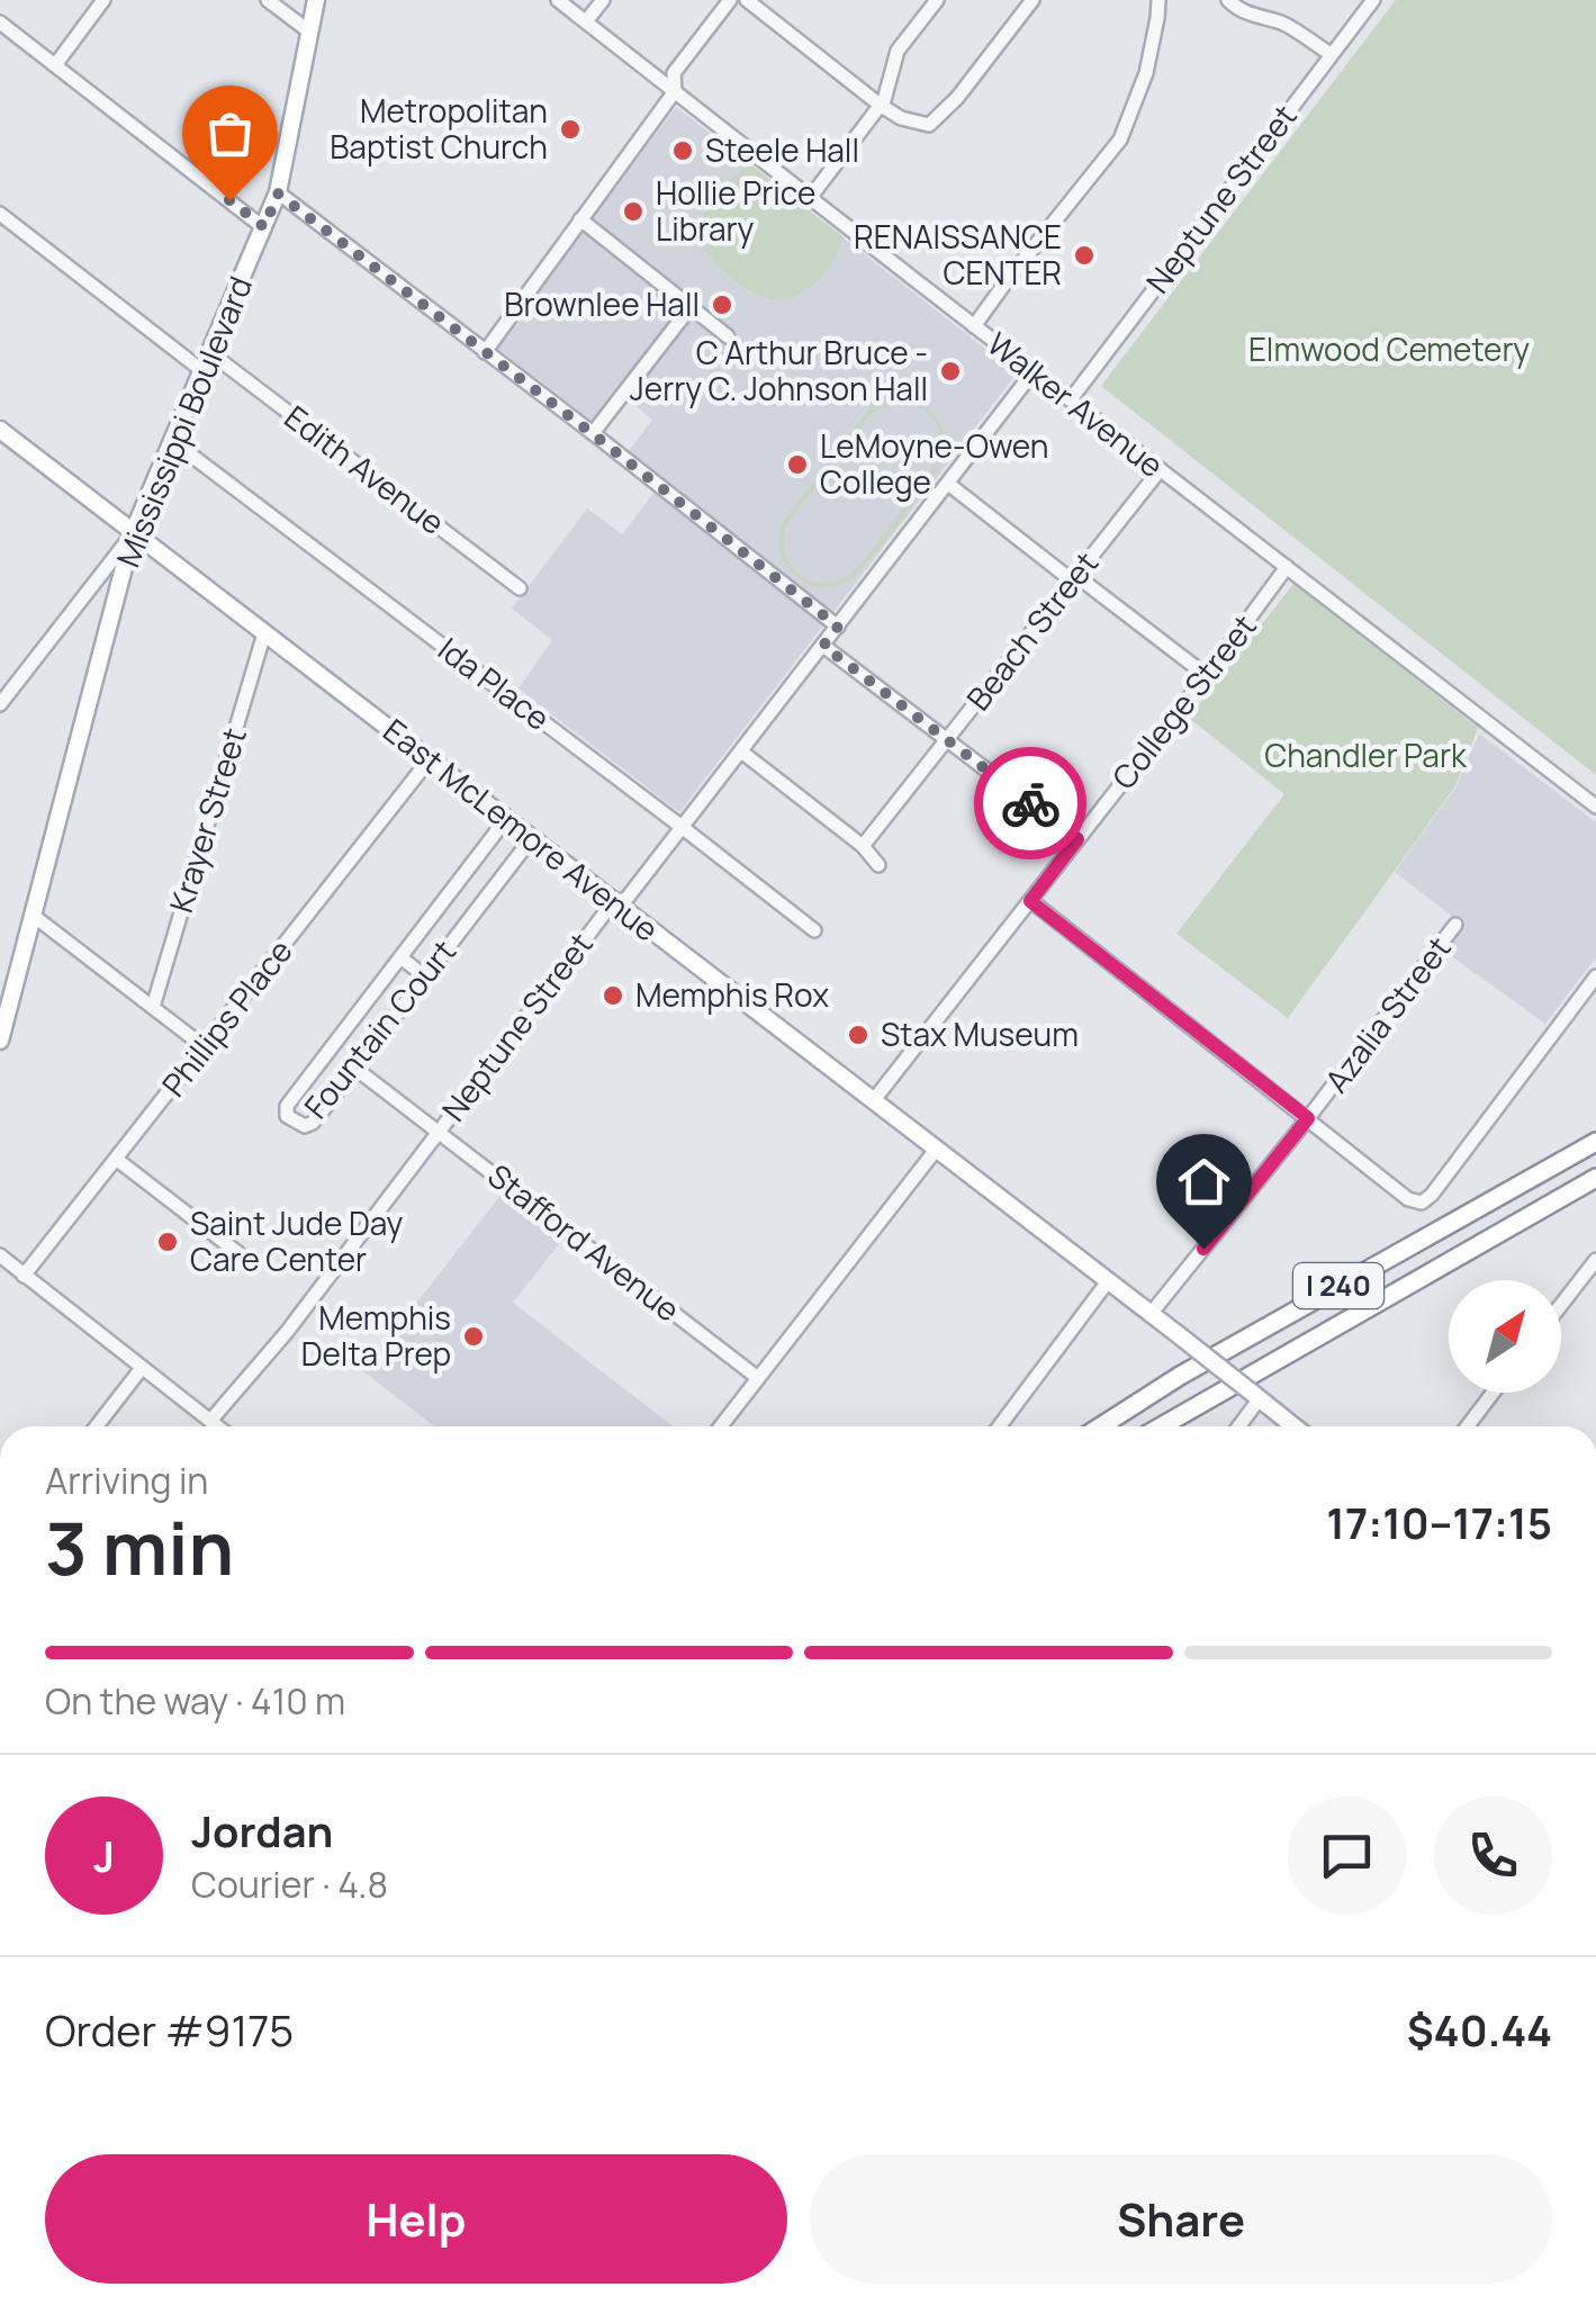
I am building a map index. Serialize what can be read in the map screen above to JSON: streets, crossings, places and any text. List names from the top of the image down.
{
  "streets": {
    "highway": ["I 240"],
    "main road": ["Mississippi Boulevard", "East McLemore Avenue"],
    "street": [
      "Neptune Street",
      "Walker Avenue",
      "Edith Avenue",
      "Beach Street",
      "Ida Place",
      "College Street",
      "Krayer Street",
      "Azalia Street",
      "Phillips Place",
      "Fountain Court",
      "Stafford Avenue"
    ]
  },
  "crossings": [
    ["Neptune Street", "Walker Avenue"],
    ["Neptune Street", "Ida Place"],
    ["Neptune Street", "East McLemore Avenue"],
    ["Neptune Street", "Stafford Avenue"],
    ["Walker Avenue", "Beach Street"],
    ["Walker Avenue", "College Street"],
    ["Mississippi Boulevard", "Edith Avenue"],
    ["Mississippi Boulevard", "Ida Place"],
    ["Mississippi Boulevard", "East McLemore Avenue"],
    ["College Street", "East McLemore Avenue"],
    ["Krayer Street", "East McLemore Avenue"],
    ["East McLemore Avenue", "Azalia Street"],
    ["East McLemore Avenue", "Phillips Place"],
    ["East McLemore Avenue", "Fountain Court"],
    ["Fountain Court", "Stafford Avenue"]
  ],
  "parks": ["Elmwood Cemetery", "Chandler Park"],
  "places": [
    "Metropolitan Baptist Church",
    "Steele Hall",
    "Hollie Price Library",
    "RENAISSANCE CENTER",
    "Brownlee Hall",
    "C Arthur Bruce - Jerry C. Johnson Hall",
    "LeMoyne-Owen College",
    "Memphis Rox",
    "Stax Museum",
    "Saint Jude Day Care Center",
    "Memphis Delta Prep"
  ],
  "north": "top right",
  "page": {
    "heading": ["3 min", "Arriving in", "17:10–17:15"],
    "panel": [
      "Jordan",
      "Courier · 4.8",
      "Order #9175",
      "$40.44"
    ],
    "bar": "On the way · 410 m",
    "round": "J",
    "buttons": ["Help", "Share"]
  }
}
